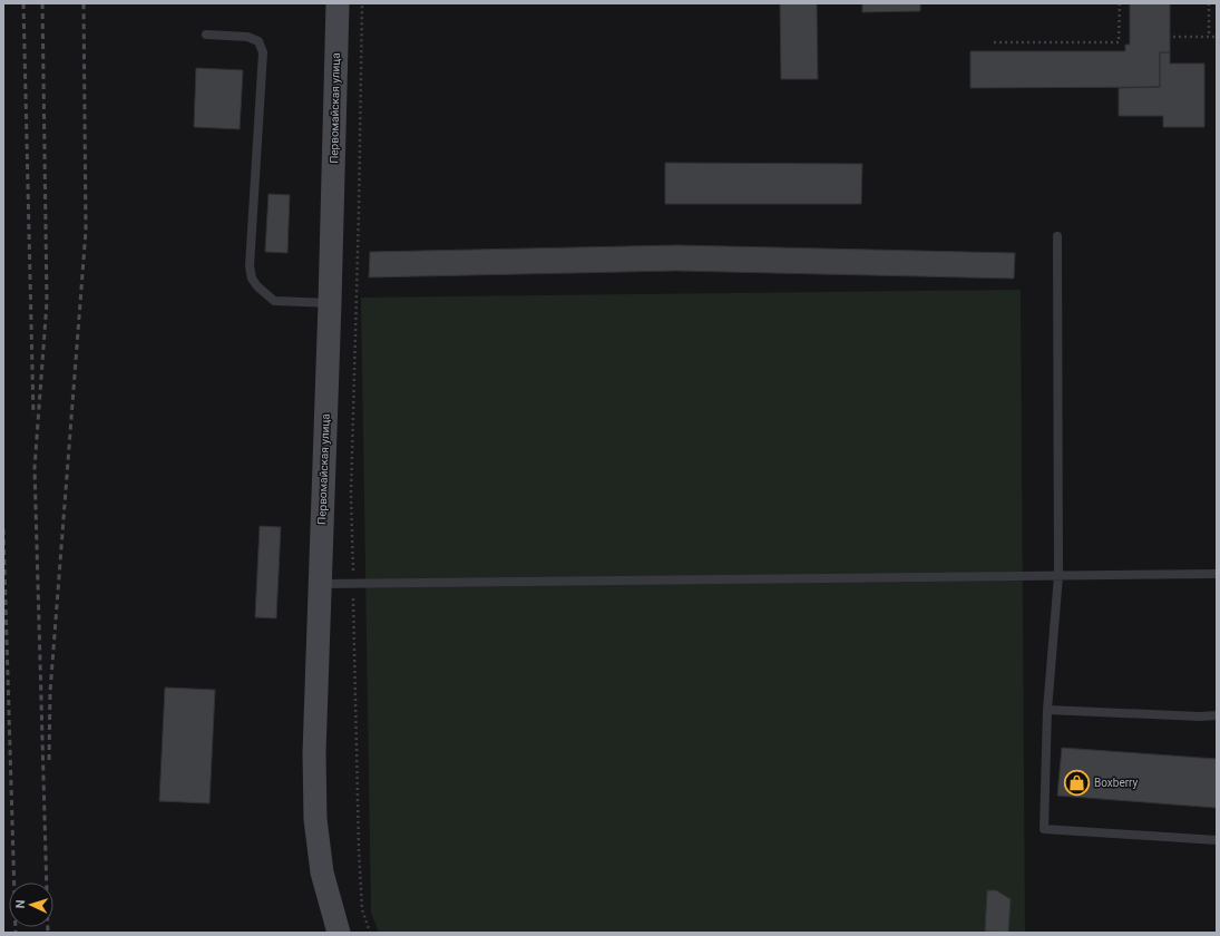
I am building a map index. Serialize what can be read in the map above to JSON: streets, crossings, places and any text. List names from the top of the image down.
{
  "streets": {
    "main road": ["Первомайская улица"]
  },
  "places": {
    "shop": ["Boxberry"]
  },
  "north": "left"
}
